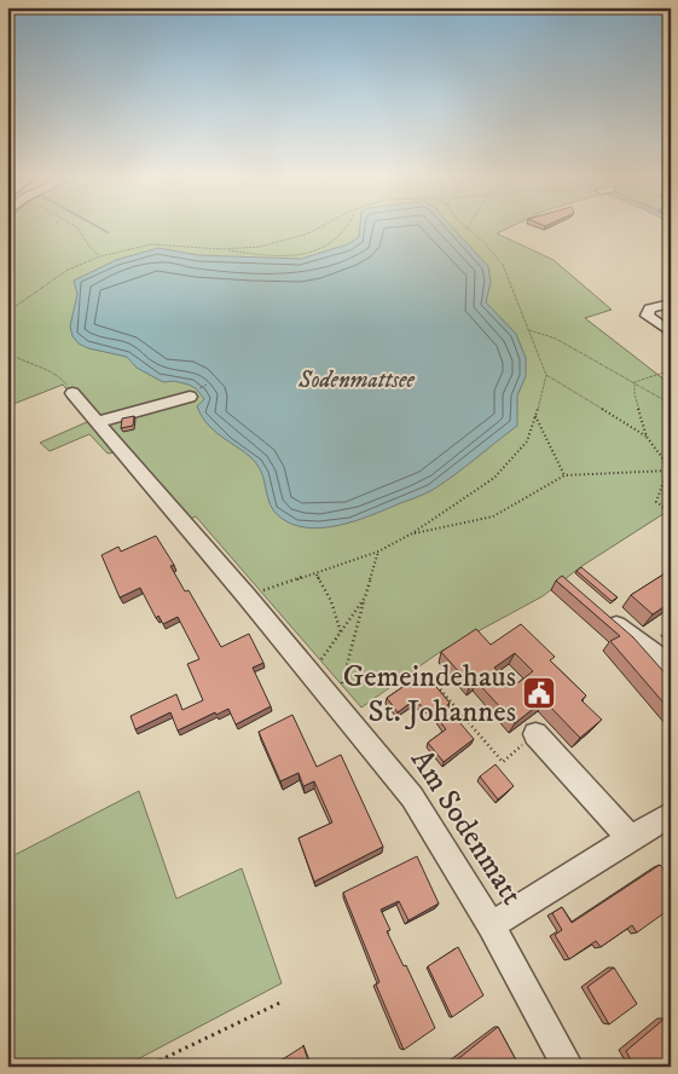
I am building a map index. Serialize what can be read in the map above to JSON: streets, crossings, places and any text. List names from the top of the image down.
{
  "streets": {
    "street": ["Am Sodenmatt"]
  },
  "water": ["Sodenmattsee"],
  "places": {
    "public building": ["Gemeindehaus St. Johannes"]
  }
}
